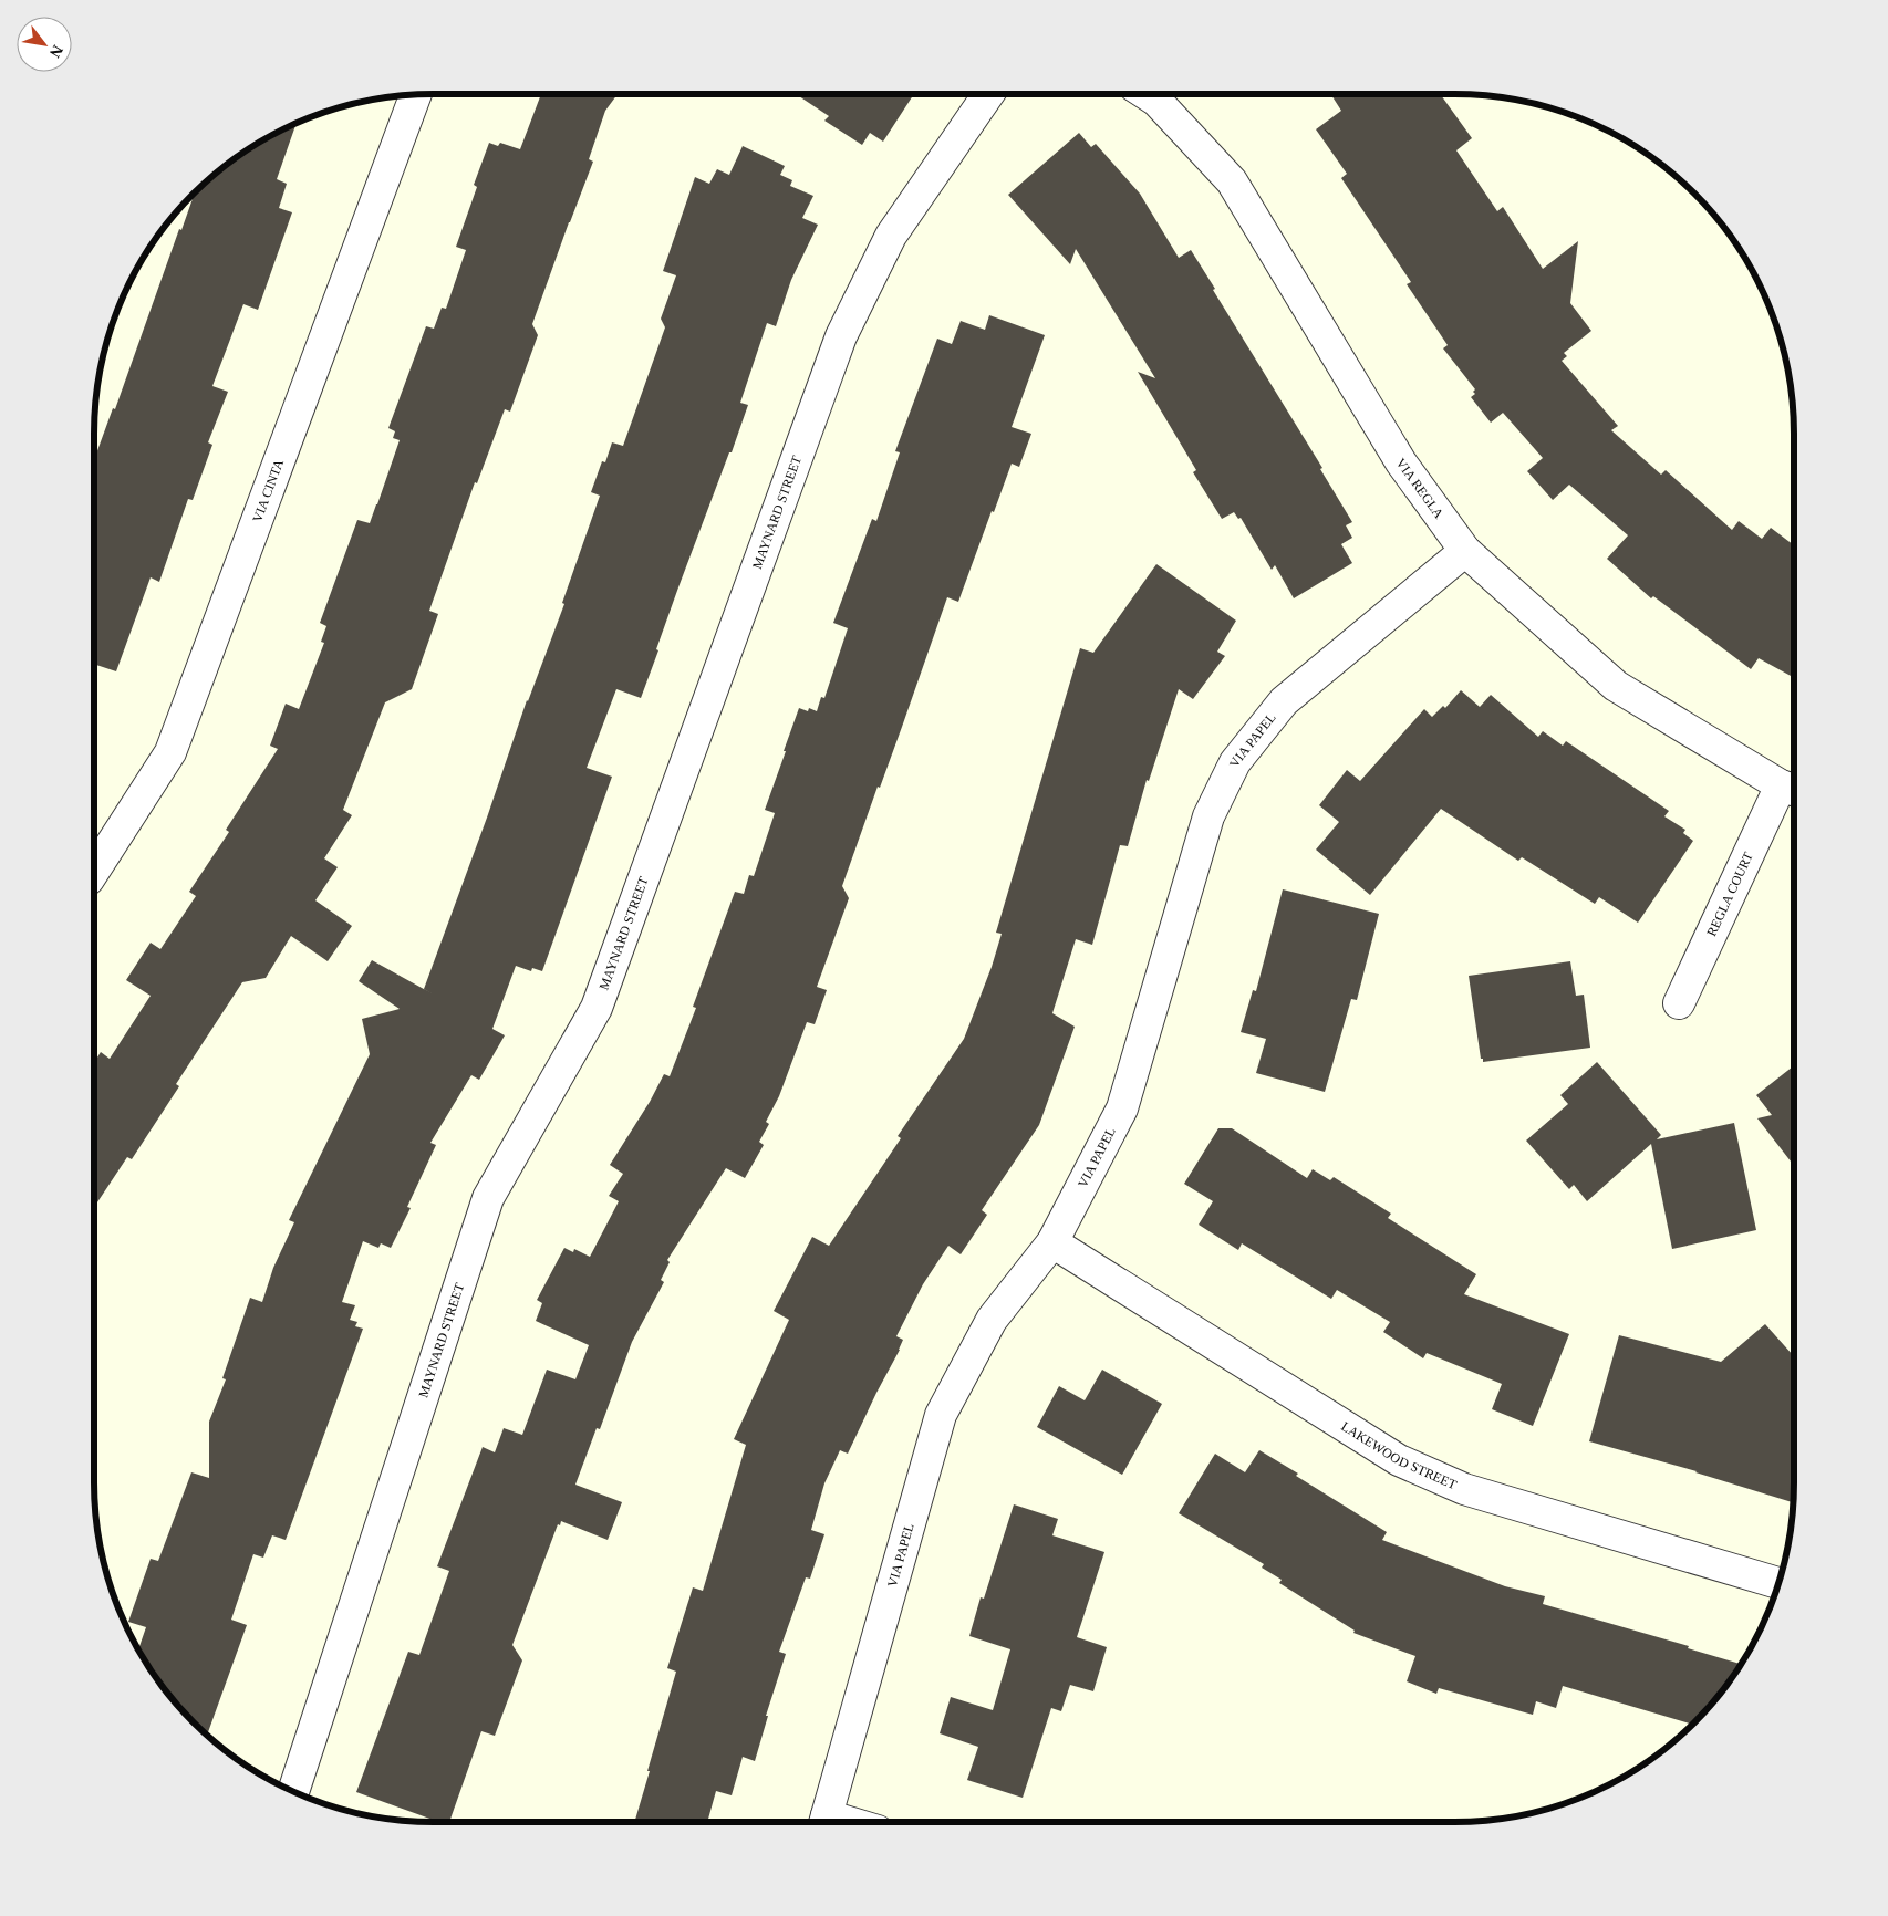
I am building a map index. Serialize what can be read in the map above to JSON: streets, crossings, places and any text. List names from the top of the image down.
{
  "streets": {
    "street": [
      "VIA REGLA",
      "VIA CINTA",
      "MAYNARD STREET",
      "VIA PAPEL",
      "REGLA COURT",
      "LAKEWOOD STREET"
    ]
  },
  "crossings": [
    ["VIA REGLA", "VIA PAPEL"],
    ["VIA REGLA", "REGLA COURT"],
    ["VIA PAPEL", "LAKEWOOD STREET"]
  ],
  "north": "bottom right"
}
